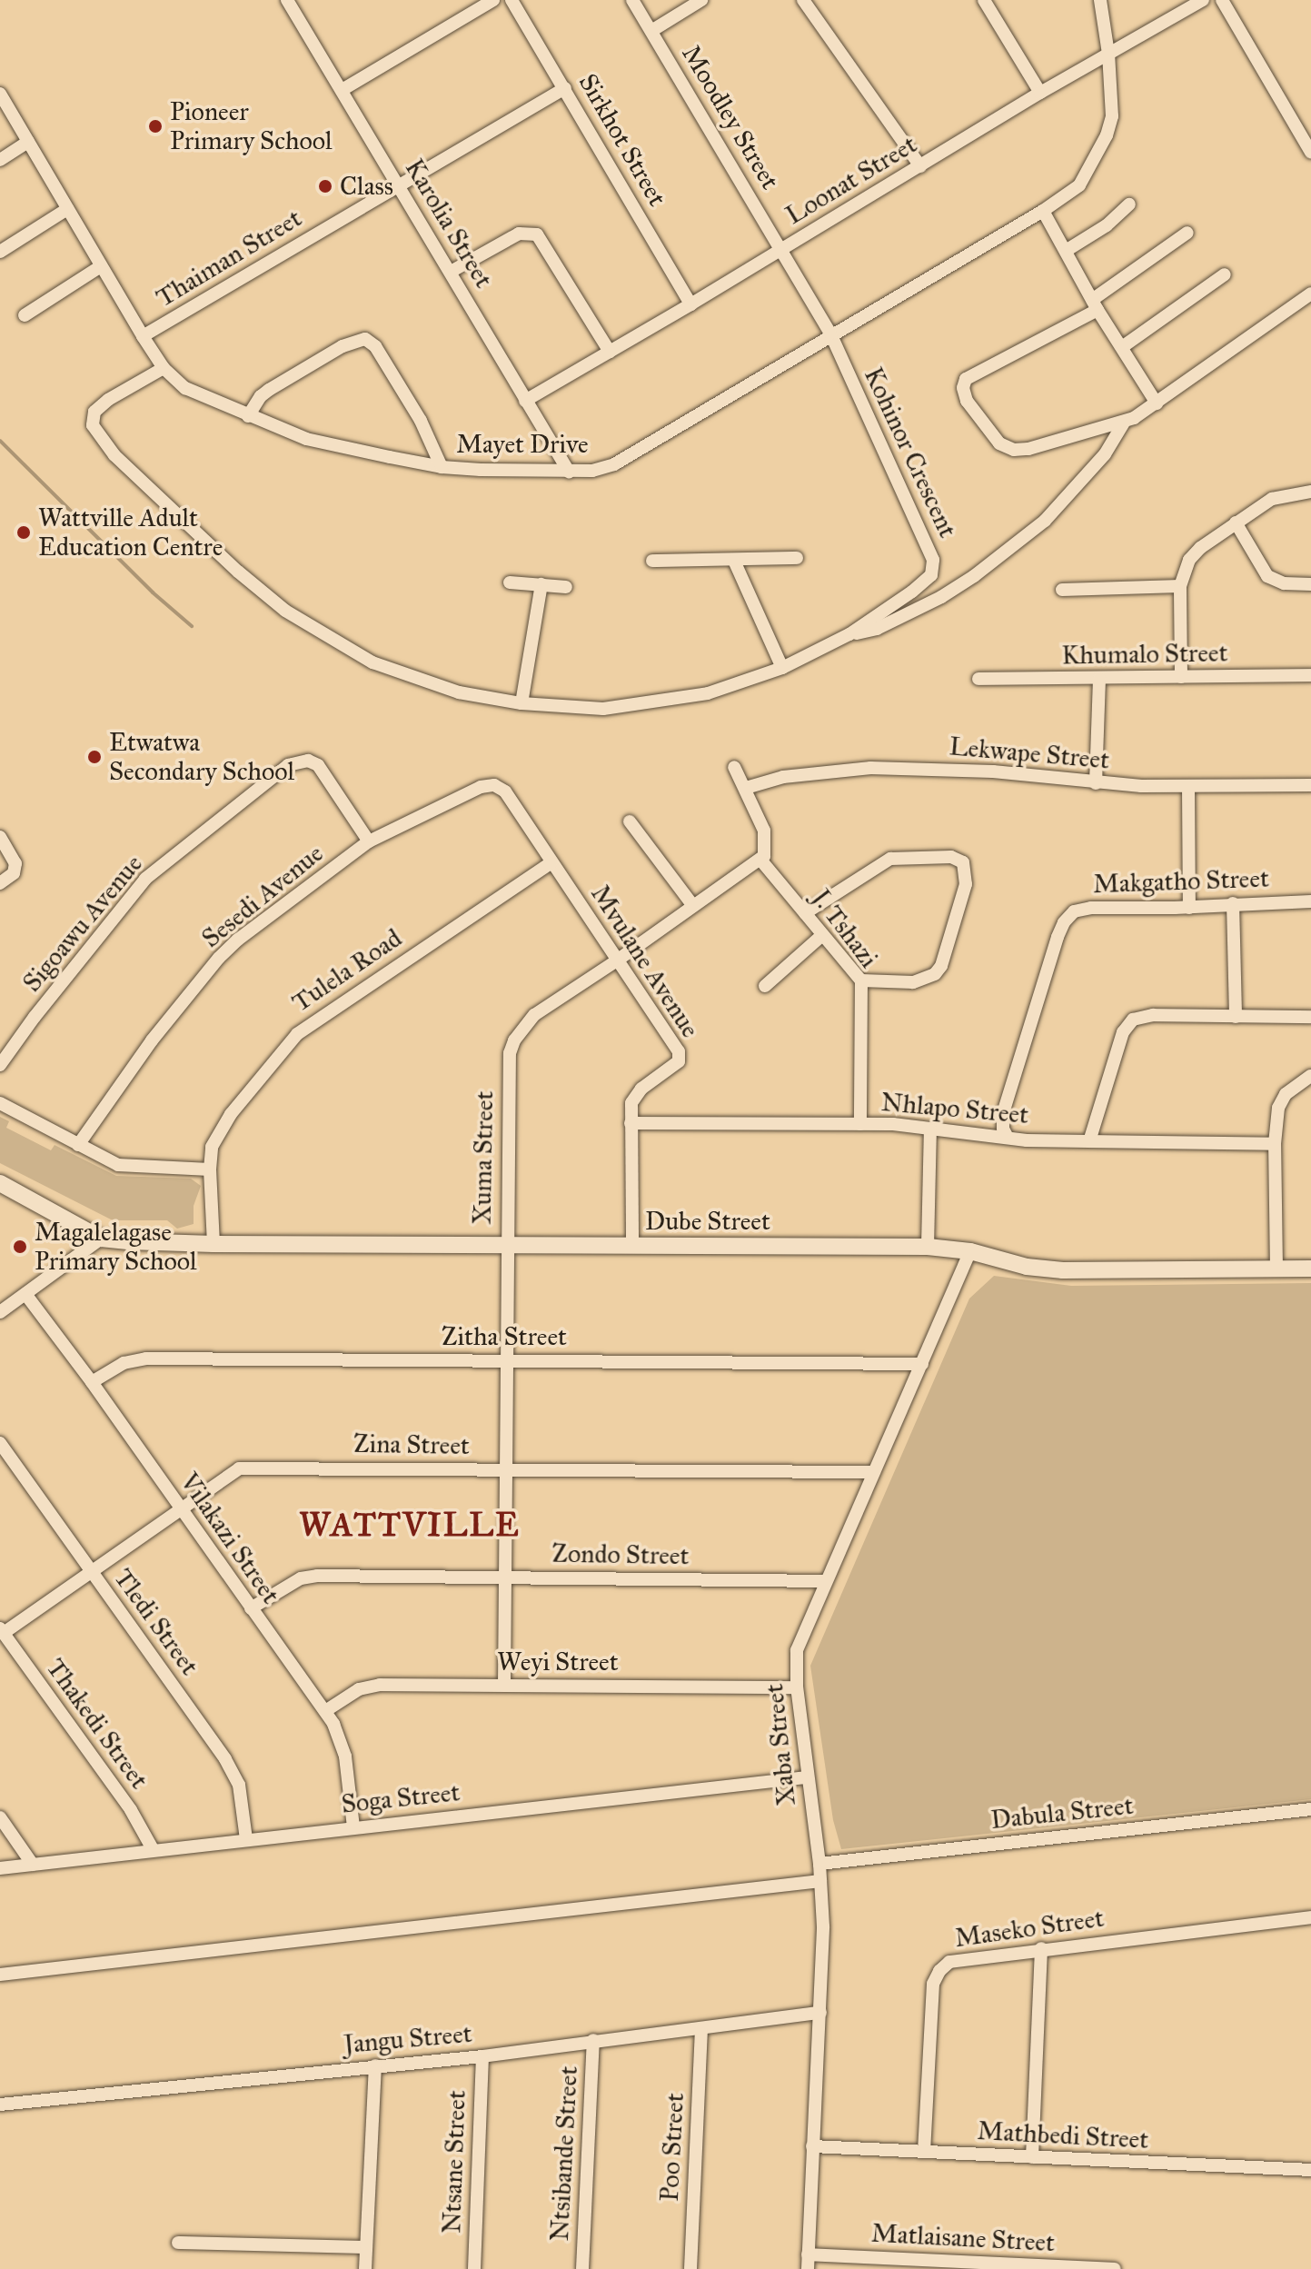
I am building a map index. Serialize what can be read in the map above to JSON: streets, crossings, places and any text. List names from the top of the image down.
{
  "streets": {
    "street": [
      "Moodley Street",
      "Sirkhot Street",
      "Loonat Street",
      "Karolia Street",
      "Thaiman Street",
      "Mayet Drive",
      "Kohinor Crescent",
      "Khumalo Street",
      "Lekwape Street",
      "Makgatho Street",
      "Sesedi Avenue",
      "Sigoawu Avenue",
      "J. Tshazi",
      "Mvulane Avenue",
      "Tulela Road",
      "Nhlapo Street",
      "Xuma Street",
      "Dube Street",
      "Zitha Street",
      "Zina Street",
      "Vilakazi Street",
      "Zondo Street",
      "Tledi Street",
      "Weyi Street",
      "Thakedi Street",
      "Xaba Street",
      "Soga Street",
      "Dabula Street",
      "Maseko Street",
      "Jangu Street",
      "Mathbedi Street",
      "Poo Street",
      "Ntsibande Street",
      "Ntsane Street",
      "Matlaisane Street"
    ]
  },
  "crossings": [
    ["Moodley Street", "Loonat Street"],
    ["Moodley Street", "Mayet Drive"],
    ["Moodley Street", "Kohinor Crescent"],
    ["Sirkhot Street", "Loonat Street"],
    ["Sirkhot Street", "Thaiman Street"],
    ["Loonat Street", "Karolia Street"],
    ["Loonat Street", "Mayet Drive"],
    ["Karolia Street", "Thaiman Street"],
    ["Karolia Street", "Mayet Drive"],
    ["Thaiman Street", "Mayet Drive"],
    ["Mayet Drive", "Kohinor Crescent"],
    ["Makgatho Street", "Nhlapo Street"],
    ["Sesedi Avenue", "Sigoawu Avenue"],
    ["Sesedi Avenue", "Mvulane Avenue"],
    ["J. Tshazi", "Nhlapo Street"],
    ["J. Tshazi", "Xuma Street"],
    ["Mvulane Avenue", "Tulela Road"],
    ["Mvulane Avenue", "Nhlapo Street"],
    ["Mvulane Avenue", "Xuma Street"],
    ["Mvulane Avenue", "Dube Street"],
    ["Tulela Road", "Dube Street"],
    ["Xuma Street", "Dube Street"],
    ["Xuma Street", "Zitha Street"],
    ["Xuma Street", "Zina Street"],
    ["Xuma Street", "Zondo Street"],
    ["Xuma Street", "Weyi Street"],
    ["Dube Street", "Xaba Street"],
    ["Zitha Street", "Vilakazi Street"],
    ["Zitha Street", "Xaba Street"],
    ["Zina Street", "Vilakazi Street"],
    ["Zina Street", "Tledi Street"],
    ["Zina Street", "Thakedi Street"],
    ["Zina Street", "Xaba Street"],
    ["Vilakazi Street", "Zondo Street"],
    ["Vilakazi Street", "Weyi Street"],
    ["Vilakazi Street", "Soga Street"],
    ["Zondo Street", "Xaba Street"],
    ["Tledi Street", "Soga Street"],
    ["Weyi Street", "Xaba Street"],
    ["Thakedi Street", "Soga Street"],
    ["Xaba Street", "Soga Street"],
    ["Xaba Street", "Dabula Street"],
    ["Xaba Street", "Jangu Street"],
    ["Xaba Street", "Mathbedi Street"],
    ["Xaba Street", "Matlaisane Street"],
    ["Maseko Street", "Mathbedi Street"],
    ["Jangu Street", "Poo Street"],
    ["Jangu Street", "Ntsibande Street"],
    ["Jangu Street", "Ntsane Street"]
  ],
  "districts": ["WATTVILLE"],
  "places": [
    "Pioneer Primary School",
    "Class",
    "Wattville Adult Education Centre",
    "Etwatwa Secondary School",
    "Magalelagase Primary School"
  ]
}
